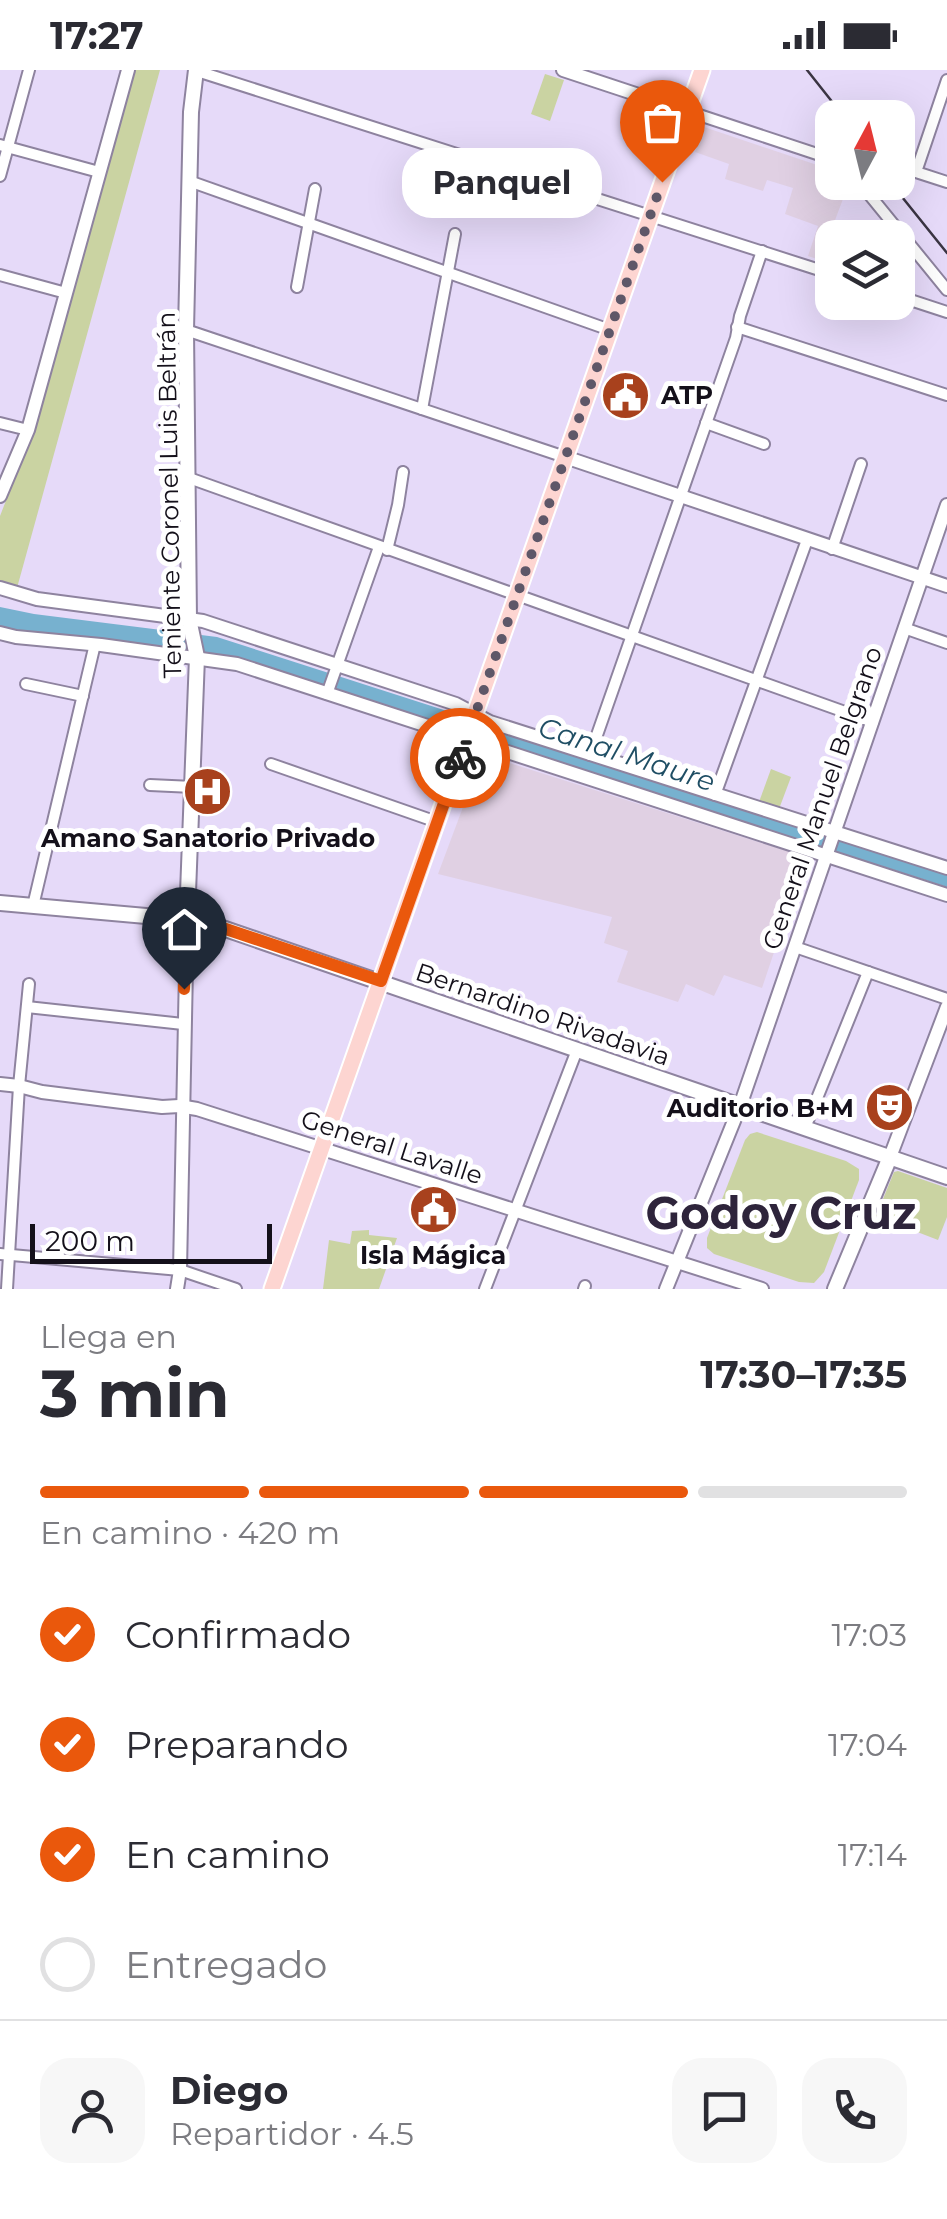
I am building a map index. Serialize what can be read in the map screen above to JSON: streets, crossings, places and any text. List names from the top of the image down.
{
  "streets": {
    "main road": ["Teniente Coronel Luis Beltrán", "Bernardino Rivadavia"],
    "street": ["General Manuel Belgrano", "General Lavalle"]
  },
  "crossings": [
    ["Teniente Coronel Luis Beltrán", "Bernardino Rivadavia"],
    ["General Manuel Belgrano", "Bernardino Rivadavia"],
    ["General Manuel Belgrano", "General Lavalle"]
  ],
  "districts": ["Godoy Cruz"],
  "water": ["Canal Maure"],
  "places": {
    "other": ["Panquel"],
    "public building": ["ATP", "Isla Mágica"],
    "hospital": ["Amano Sanatorio Privado"],
    "theatre": ["Auditorio B+M"]
  },
  "scale_bar": "200 m",
  "north": "top",
  "page": {
    "status": "17:27",
    "bubble": "Panquel",
    "scale": "200 m",
    "heading": ["3 min", "Llega en", "17:30–17:35"],
    "panel": ["Diego", "Repartidor · 4.5"],
    "bar": "En camino · 420 m",
    "list": [
      ["Confirmado", "17:03"],
      ["Preparando", "17:04"],
      ["En camino", "17:14"],
      "Entregado"
    ]
  }
}
